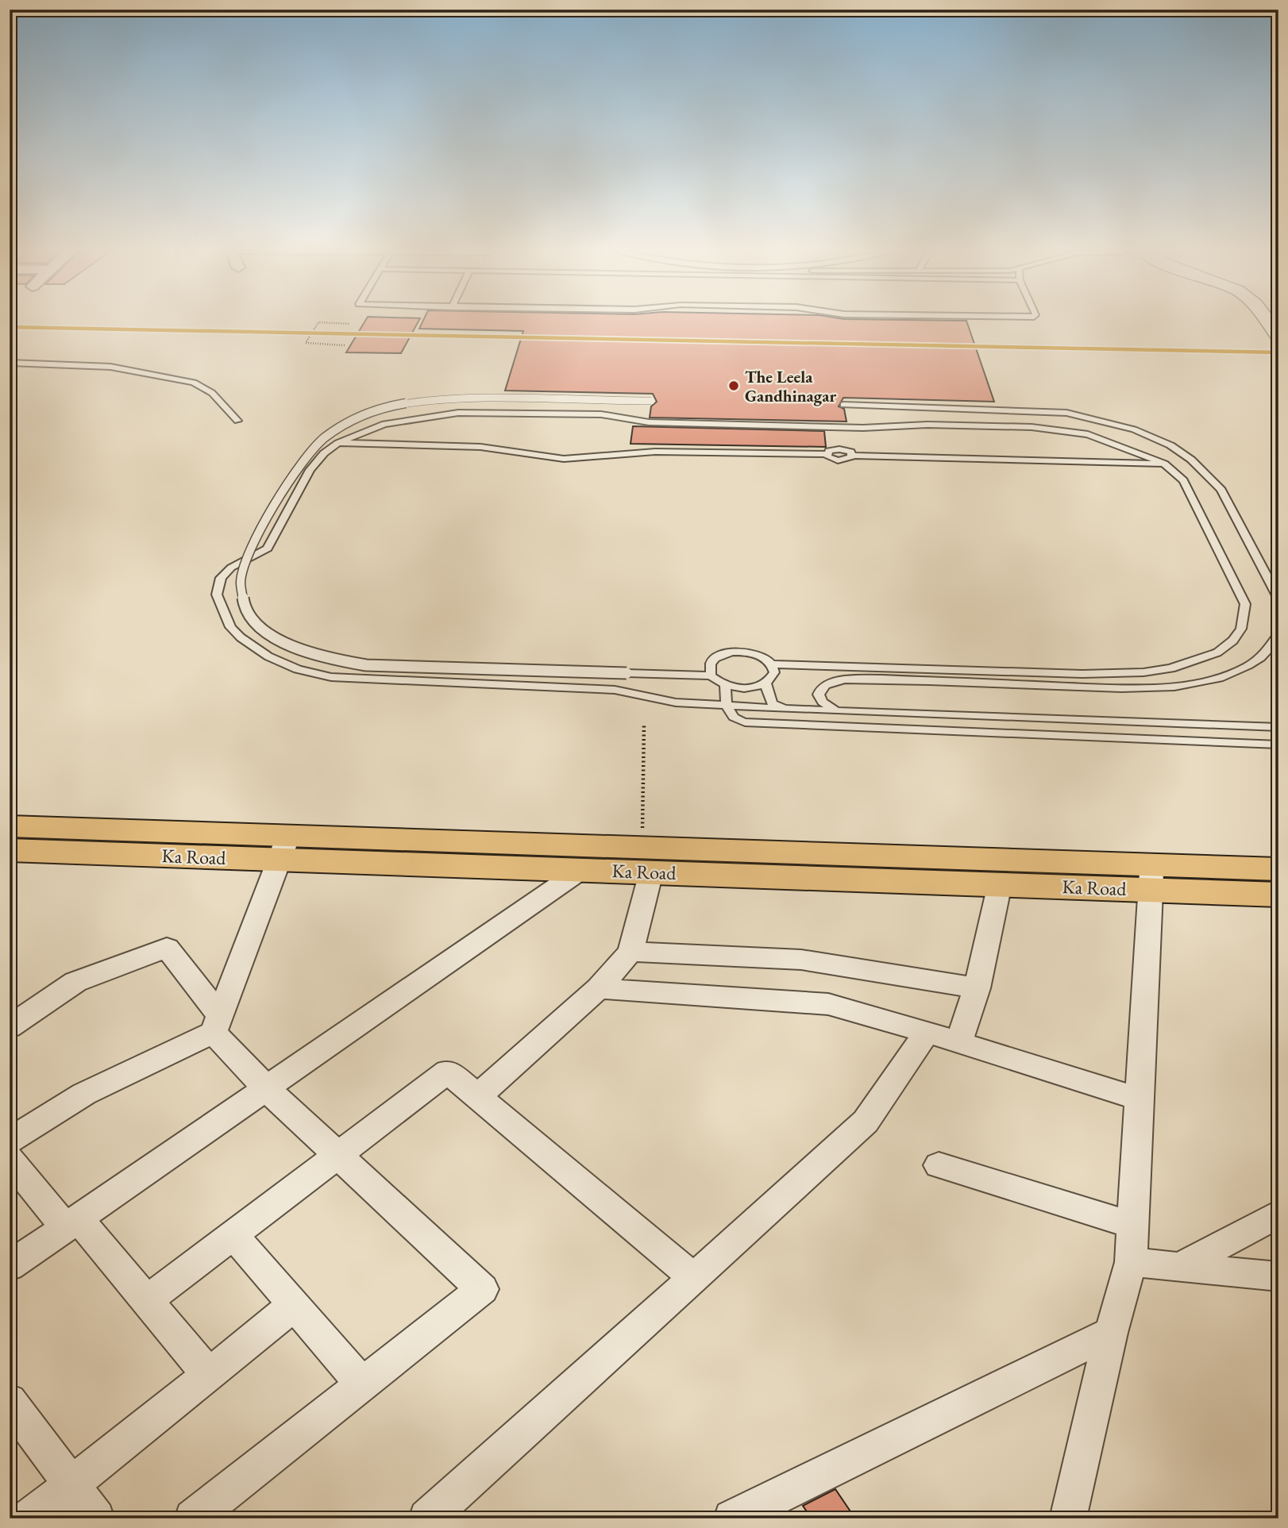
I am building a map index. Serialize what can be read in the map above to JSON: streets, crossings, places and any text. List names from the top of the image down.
{
  "streets": {
    "main road": ["Ka Road"]
  },
  "places": ["The Leela Gandhinagar"]
}
